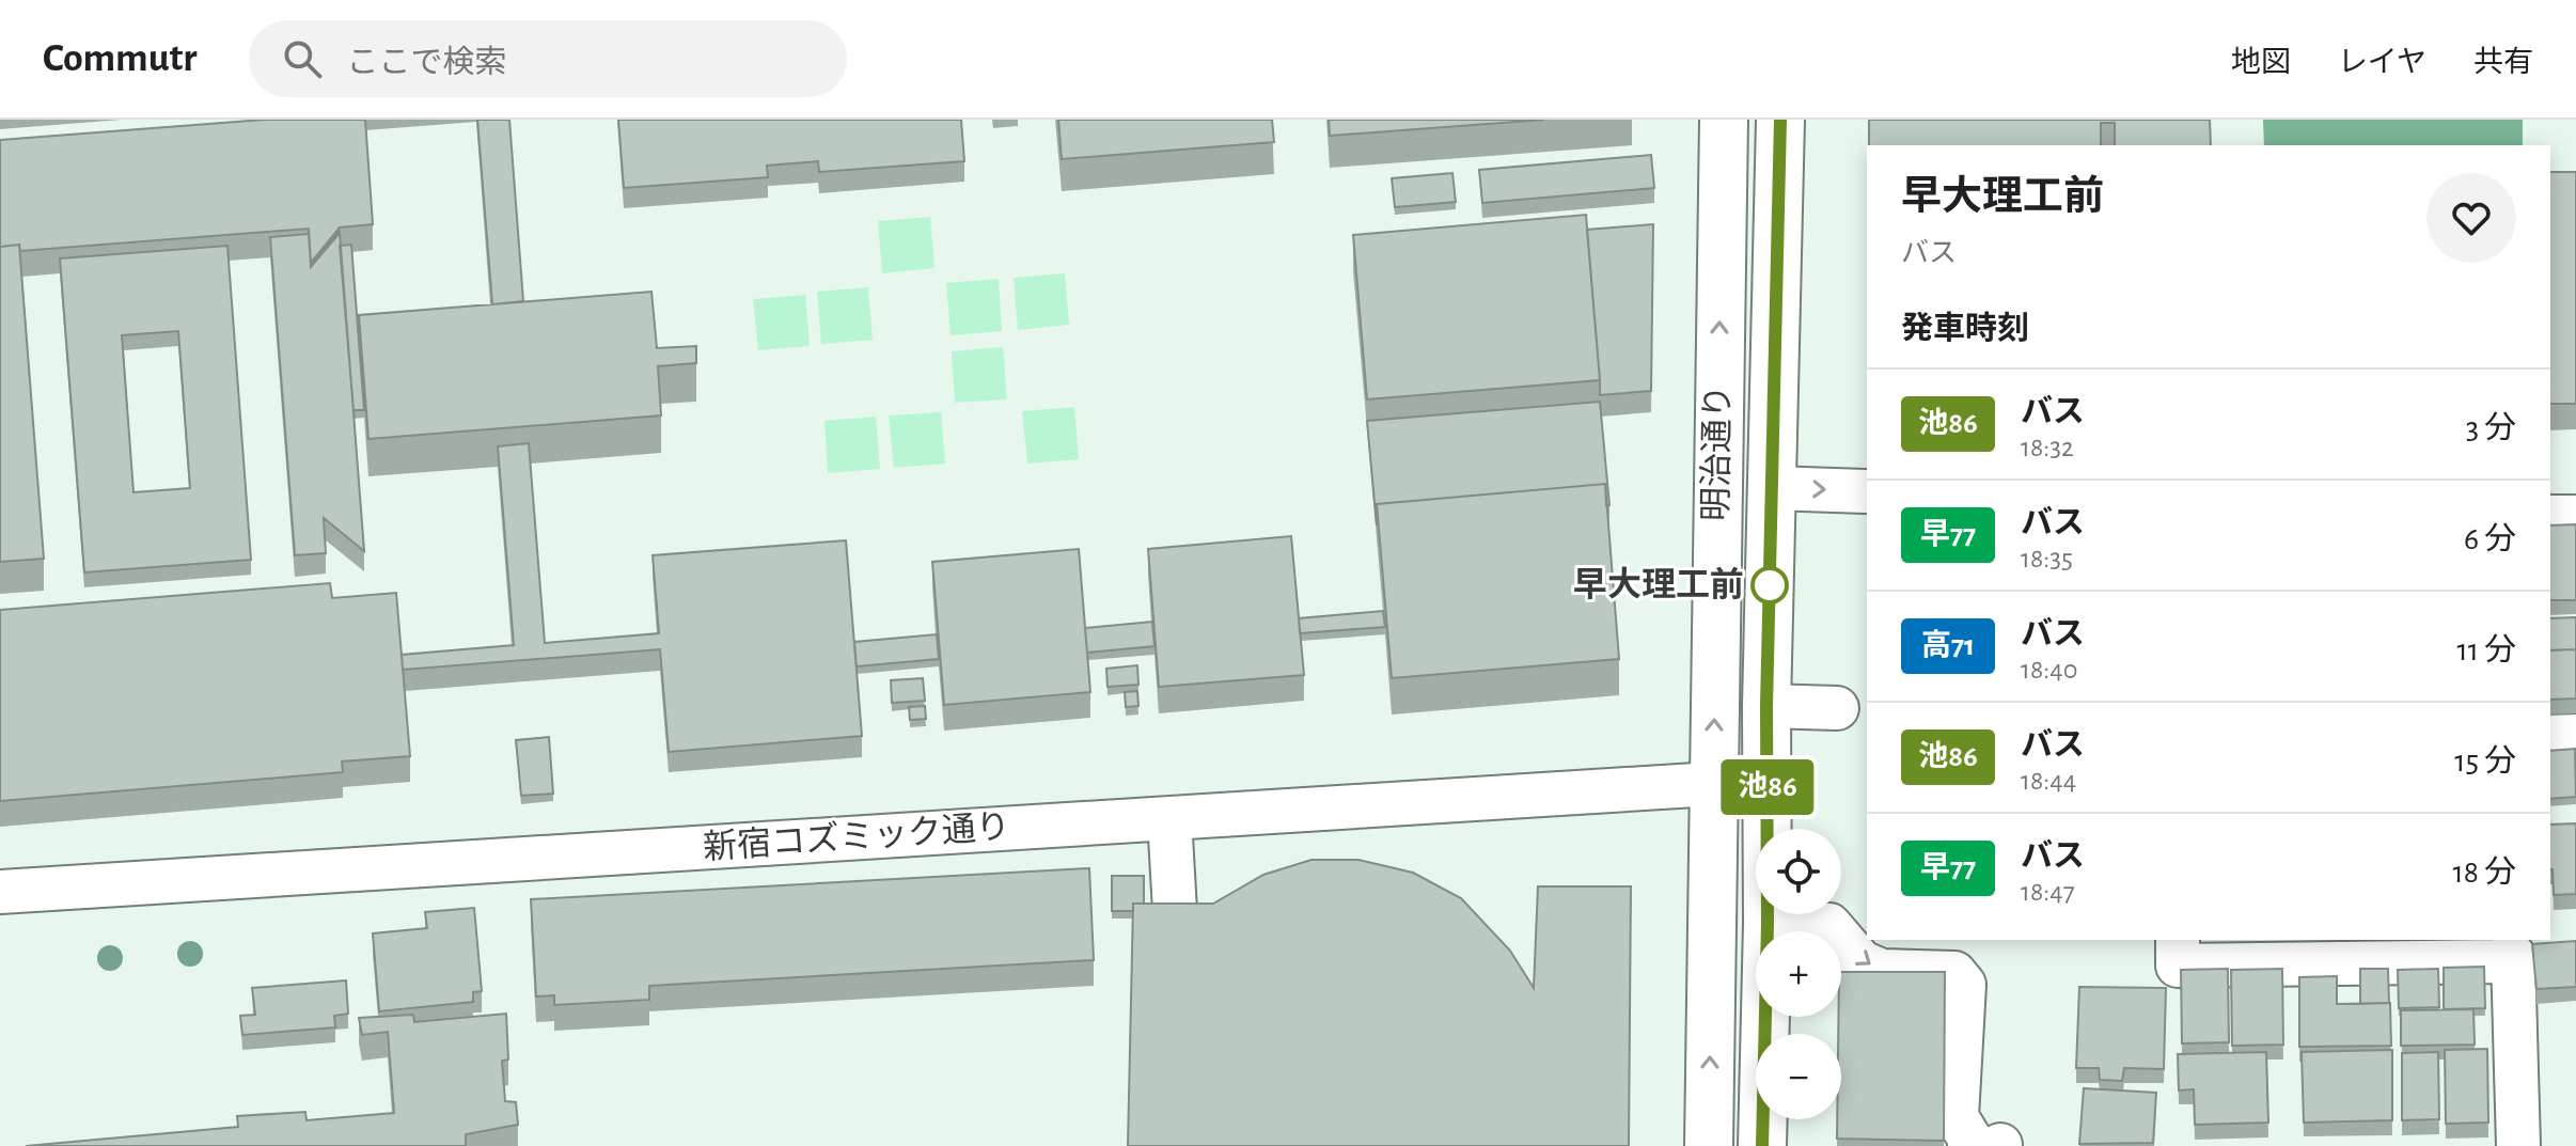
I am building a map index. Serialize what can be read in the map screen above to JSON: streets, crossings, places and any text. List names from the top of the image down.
{
  "streets": {
    "main road": ["明治通り"],
    "street": ["新宿コズミック通り"]
  },
  "crossings": [
    ["明治通り", "新宿コズミック通り"]
  ],
  "places": ["早大理工前"],
  "lines": ["bus line 池86"],
  "page": {
    "header": "Commutr",
    "search": "ここで検索",
    "nav": ["地図", "レイヤ", "共有"],
    "on_map": "池86",
    "heading": [
      ["早大理工前", "バス"],
      "発車時刻"
    ],
    "list": [
      {
        "mark": "池86",
        "name": "バス",
        "note": "18:32",
        "value": "3 分"
      },
      {
        "mark": "早77",
        "name": "バス",
        "note": "18:35",
        "value": "6 分"
      },
      {
        "mark": "高71",
        "name": "バス",
        "note": "18:40",
        "value": "11 分"
      },
      {
        "mark": "池86",
        "name": "バス",
        "note": "18:44",
        "value": "15 分"
      },
      {
        "mark": "早77",
        "name": "バス",
        "note": "18:47",
        "value": "18 分"
      }
    ],
    "map_buttons": ["+", "−"]
  }
}
